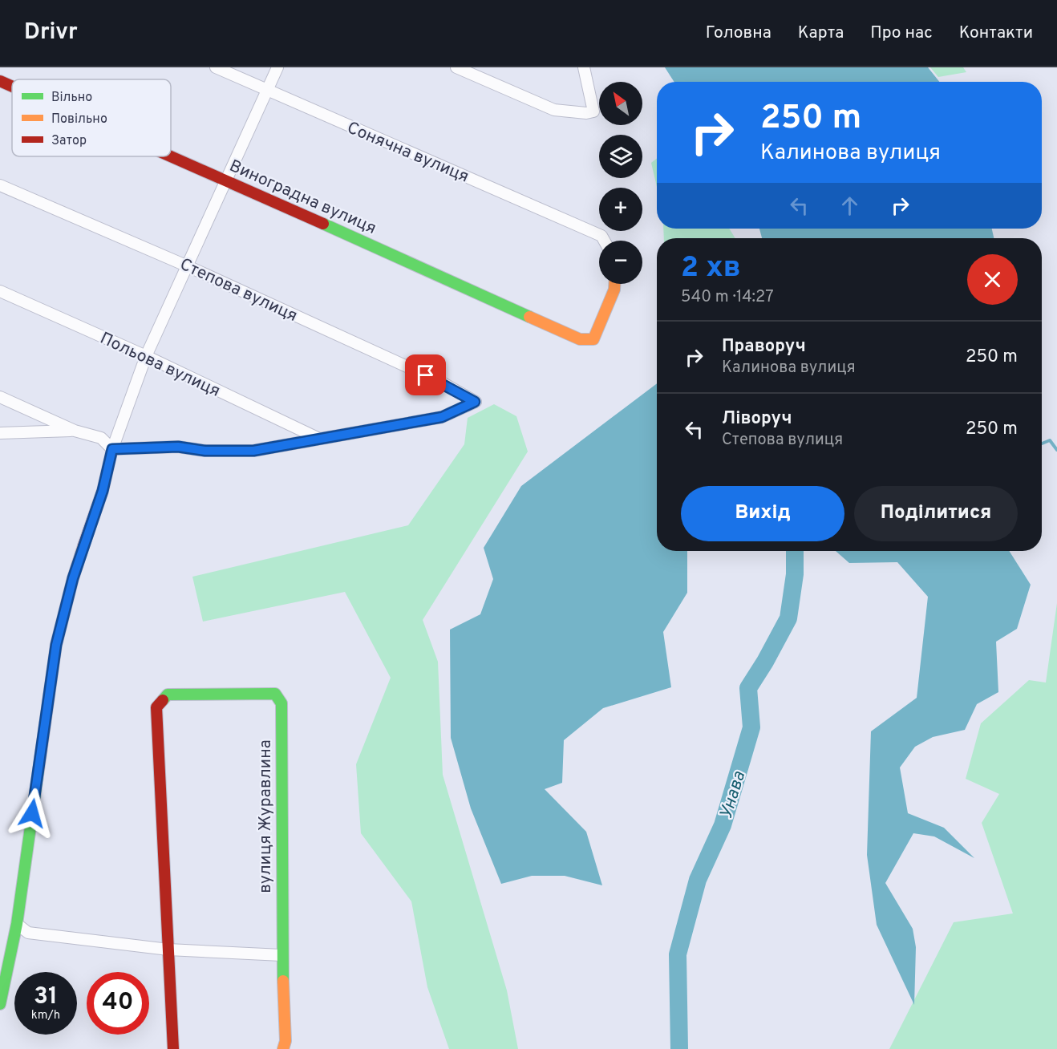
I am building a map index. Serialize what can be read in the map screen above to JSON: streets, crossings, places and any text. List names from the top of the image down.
{
  "streets": {
    "street": [
      "Сонячна вулиця",
      "Виноградна вулиця",
      "Степова вулиця",
      "Польова вулиця",
      "вулиця Журавлина"
    ]
  },
  "crossings": [
    ["Степова вулиця", "Польова вулиця"]
  ],
  "water": ["Унава"],
  "legend": ["Вільно", "Повільно", "Затор"],
  "north": "top left",
  "page": {
    "header": "Drivr",
    "nav": [
      "Головна",
      "Карта",
      "Про нас",
      "Контакти"
    ],
    "map_buttons": ["+", "−"],
    "turn": ["250 m", "Калинова вулиця"],
    "heading": ["2 хв", "540 m · 14:27"],
    "list": [
      {
        "name": "Праворуч",
        "note": "Калинова вулиця",
        "value": "250 m"
      },
      {
        "name": "Ліворуч",
        "note": "Степова вулиця",
        "value": "250 m"
      }
    ],
    "buttons": ["Вихід", "Поділитися"],
    "speed": "31 km/h",
    "limit": "40"
  }
}
